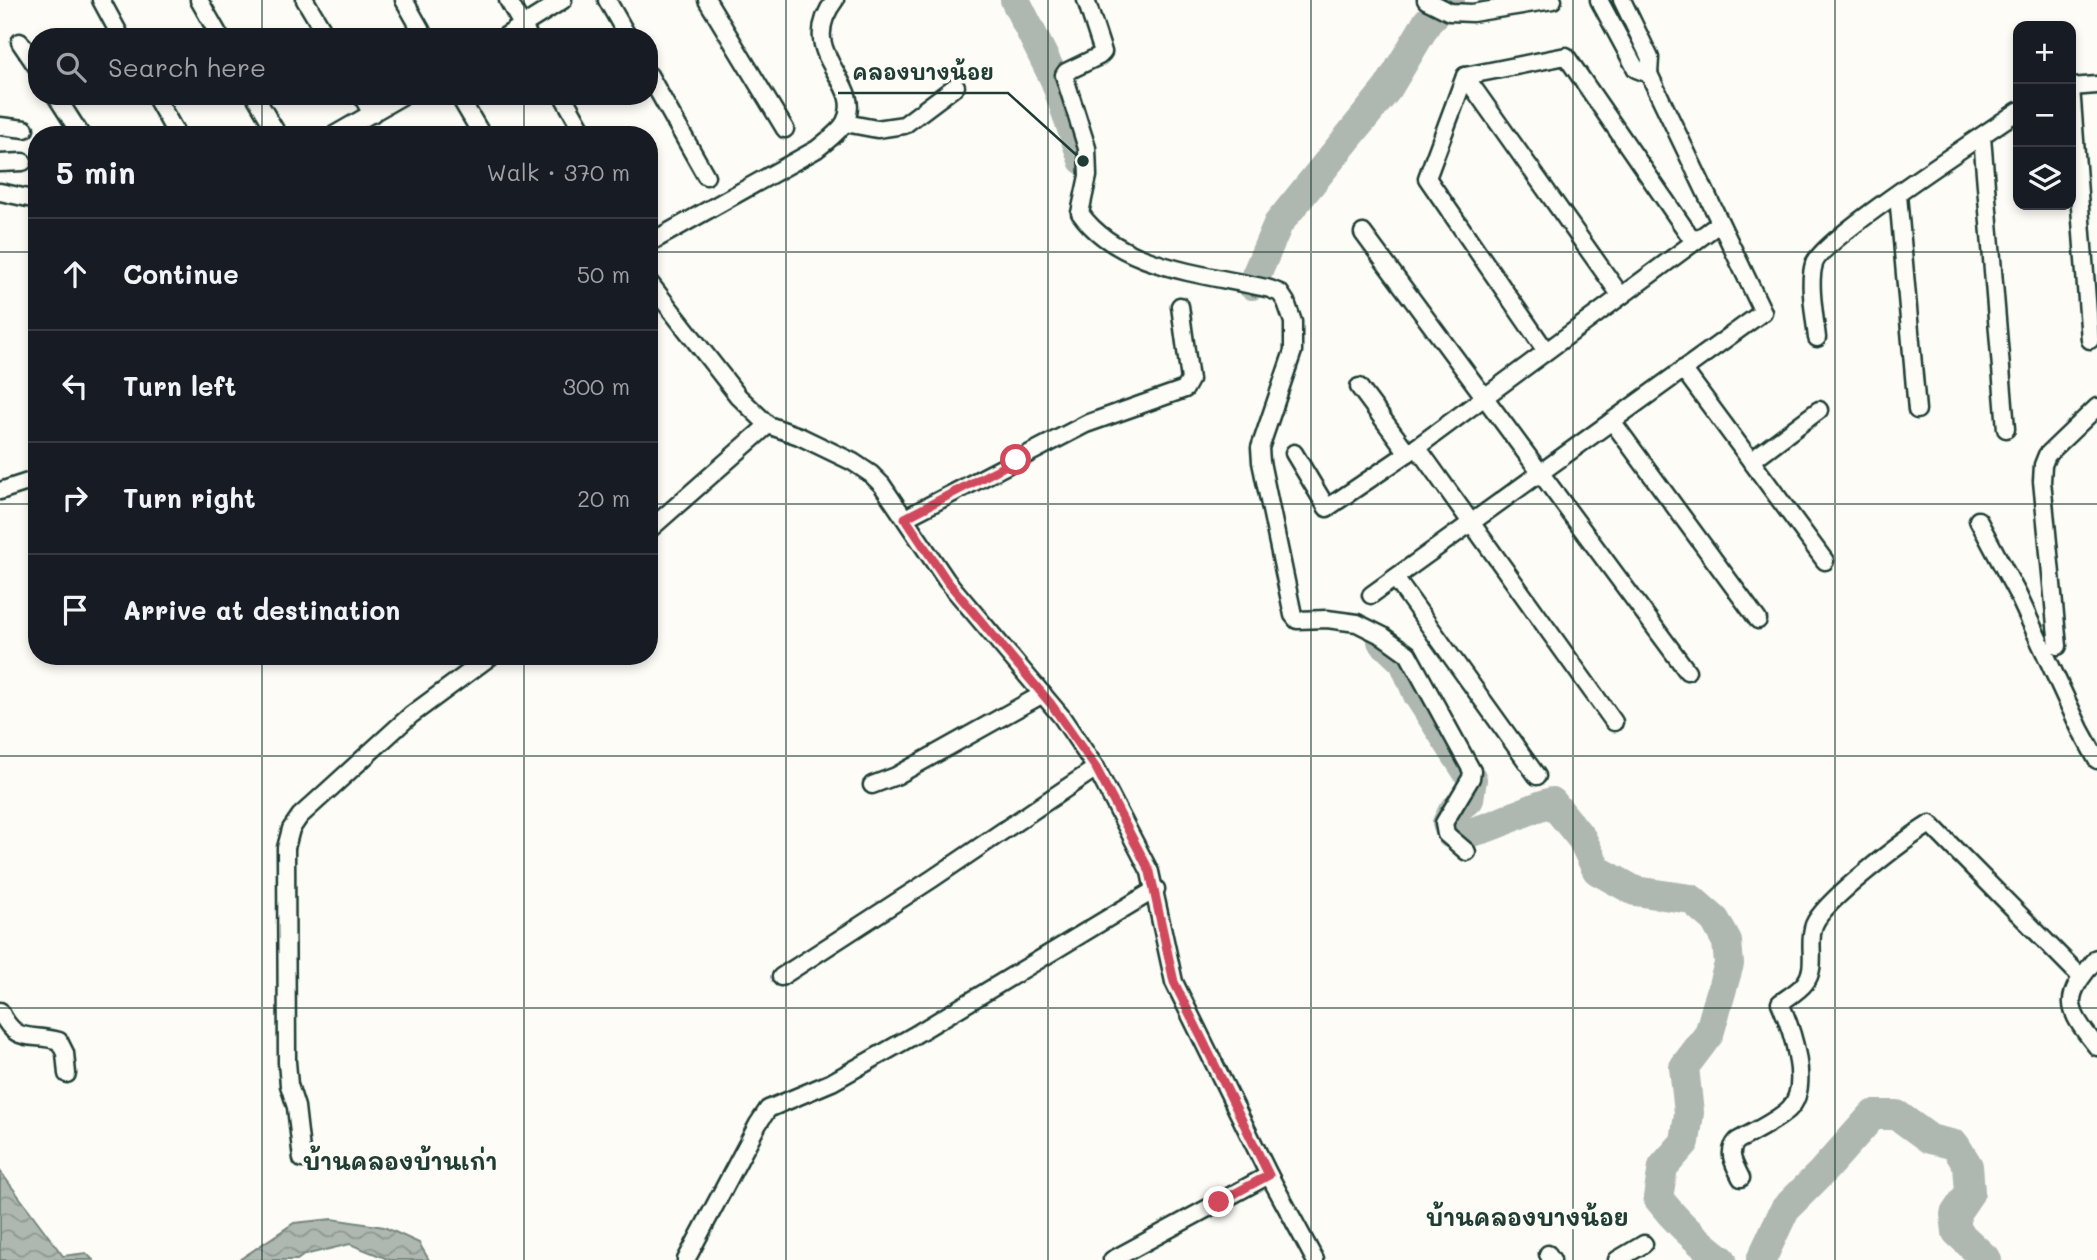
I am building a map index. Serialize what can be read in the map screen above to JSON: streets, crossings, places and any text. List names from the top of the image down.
{
  "districts": ["บ้านคลองบ้านเก่า", "บ้านคลองบางน้อย"],
  "places": ["คลองบางน้อย"],
  "page": {
    "map_buttons": ["+", "−"],
    "search": "Search here",
    "heading": ["5 min", "Walk · 370 m"],
    "list": [
      ["Continue", "50 m"],
      ["Turn left", "300 m"],
      ["Turn right", "20 m"],
      "Arrive at destination"
    ]
  }
}
